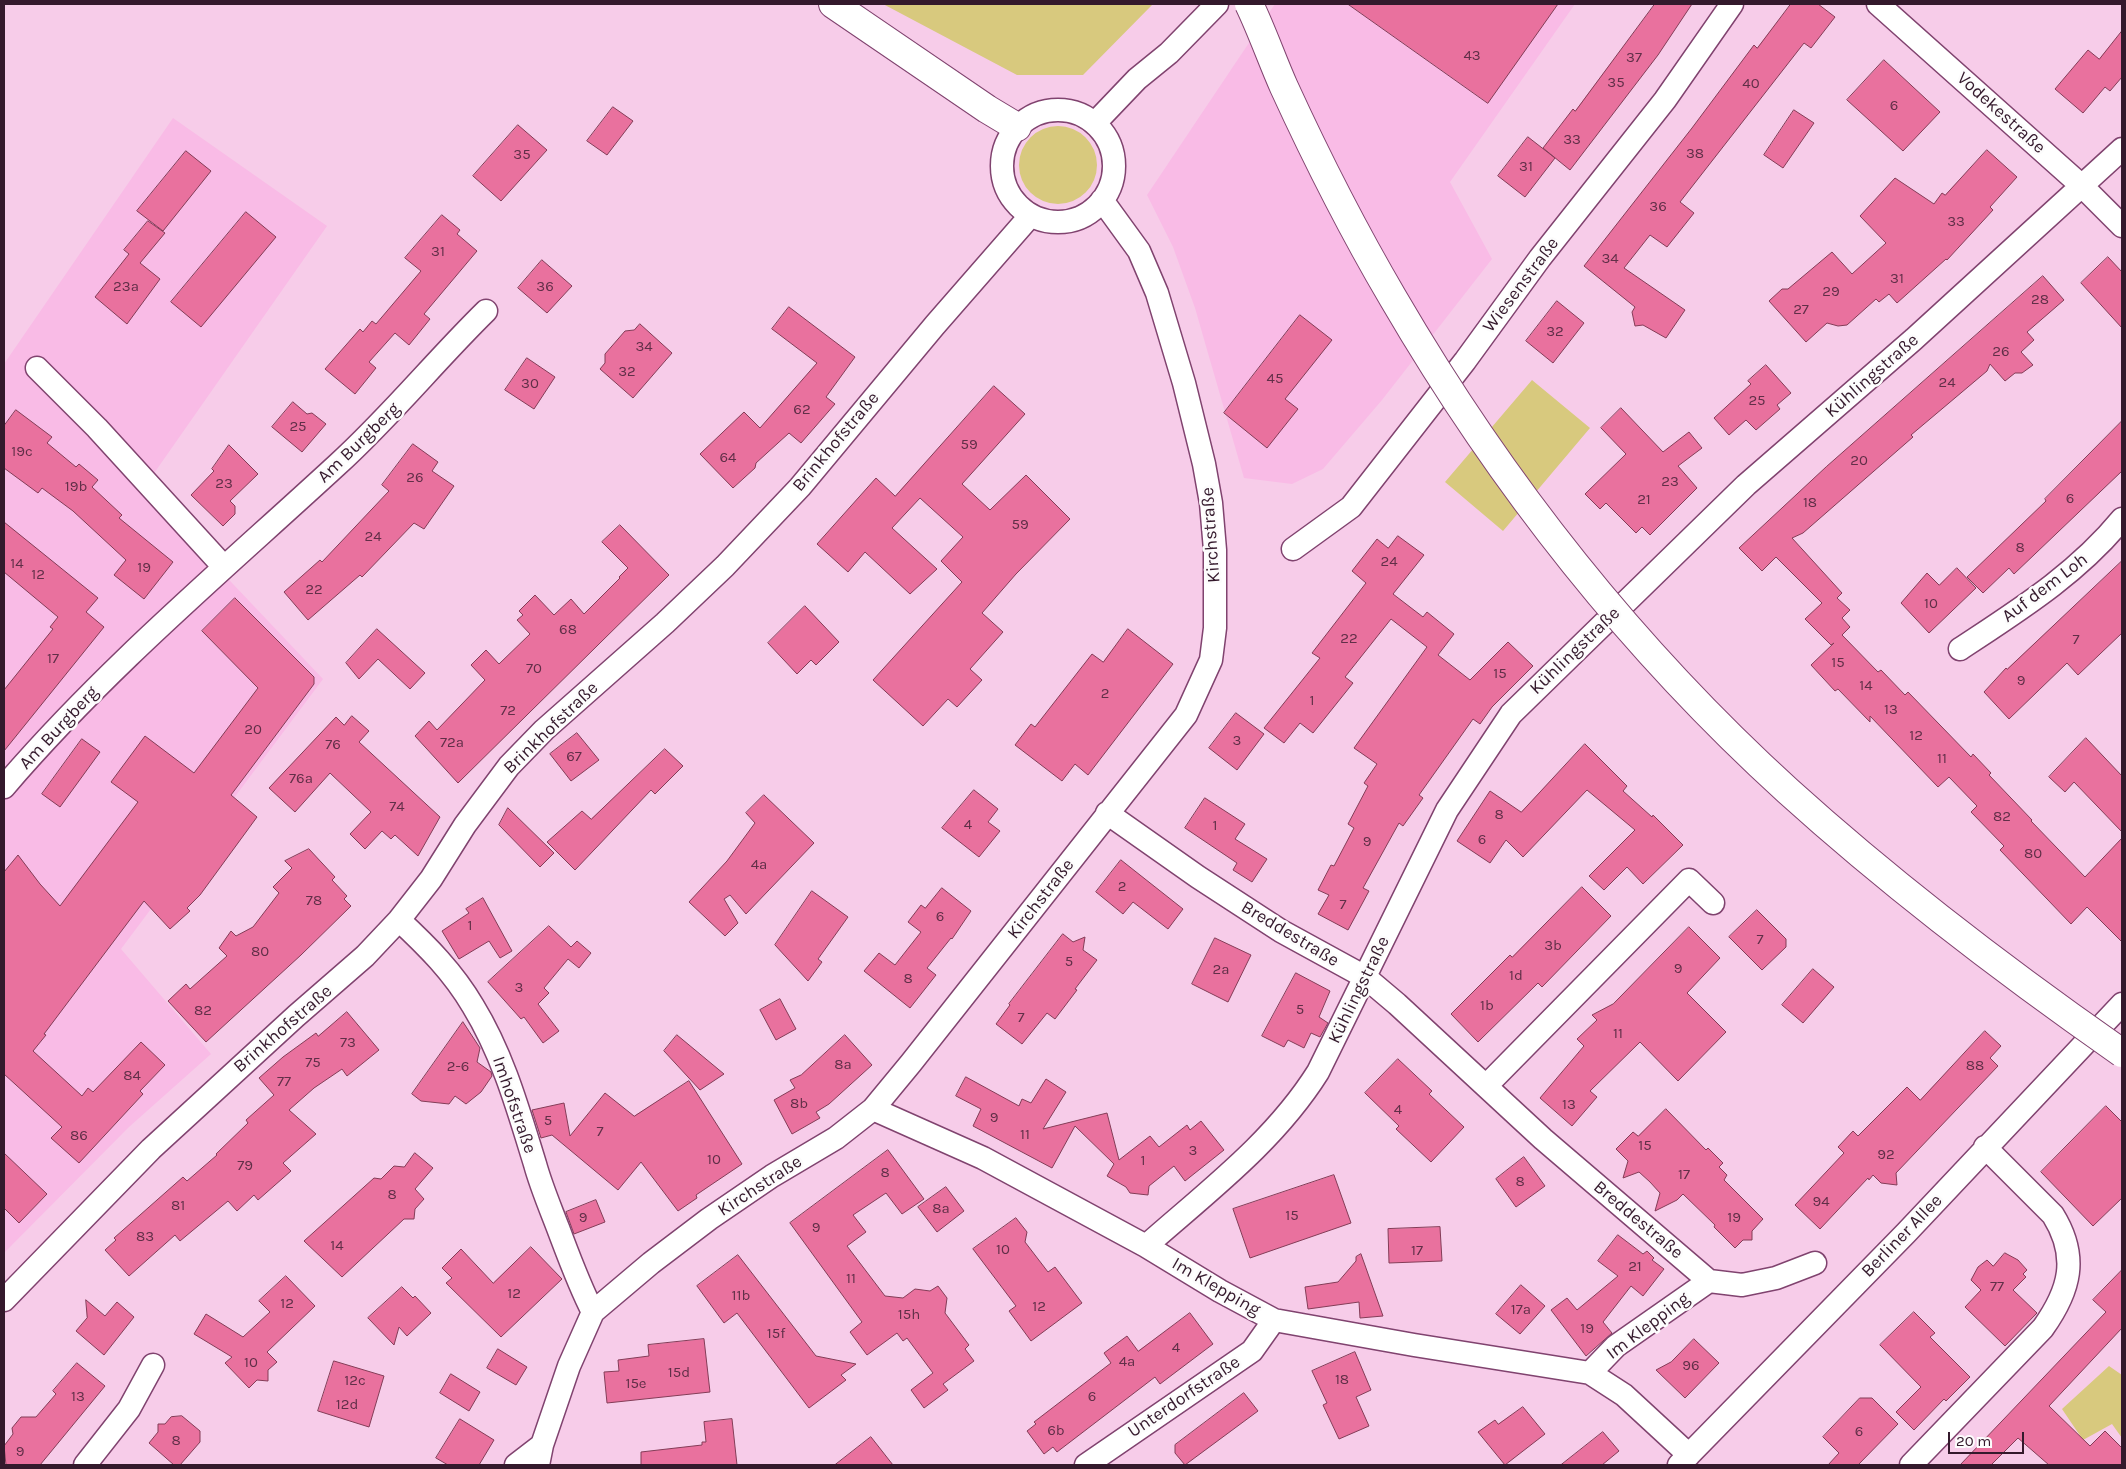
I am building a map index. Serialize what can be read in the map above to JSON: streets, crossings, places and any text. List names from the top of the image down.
{
  "streets": {
    "street": [
      "Vodekestraße",
      "Wiesenstraße",
      "Kühlingstraße",
      "Brinkhofstraße",
      "Am Burgberg",
      "Kirchstraße",
      "Auf dem Loh",
      "Breddestraße",
      "Imhofstraße",
      "Berliner Allee",
      "Im Klepping",
      "Unterdorfstraße"
    ]
  },
  "crossings": [
    ["Vodekestraße", "Kühlingstraße"],
    ["Kühlingstraße", "Breddestraße"],
    ["Kühlingstraße", "Im Klepping"],
    ["Brinkhofstraße", "Kirchstraße"],
    ["Brinkhofstraße", "Imhofstraße"],
    ["Kirchstraße", "Breddestraße"],
    ["Kirchstraße", "Imhofstraße"],
    ["Kirchstraße", "Im Klepping"],
    ["Breddestraße", "Im Klepping"],
    ["Berliner Allee", "Im Klepping"],
    ["Im Klepping", "Unterdorfstraße"]
  ],
  "house_numbers": [
    "43",
    "37",
    "35",
    "40",
    "6",
    "33",
    "38",
    "35",
    "31",
    "36",
    "33",
    "31",
    "34",
    "31",
    "23a",
    "36",
    "29",
    "28",
    "27",
    "32",
    "34",
    "26",
    "32",
    "45",
    "24",
    "30",
    "25",
    "62",
    "25",
    "59",
    "19c",
    "64",
    "20",
    "26",
    "23",
    "23",
    "19b",
    "6",
    "21",
    "18",
    "59",
    "24",
    "8",
    "24",
    "14",
    "19",
    "12",
    "22",
    "10",
    "68",
    "22",
    "7",
    "17",
    "15",
    "70",
    "15",
    "9",
    "14",
    "2",
    "1",
    "13",
    "72",
    "20",
    "12",
    "3",
    "72a",
    "76",
    "67",
    "11",
    "76a",
    "74",
    "8",
    "82",
    "4",
    "1",
    "6",
    "9",
    "80",
    "4a",
    "2",
    "78",
    "7",
    "6",
    "1",
    "7",
    "3b",
    "80",
    "5",
    "9",
    "2a",
    "1d",
    "8",
    "3",
    "1b",
    "5",
    "82",
    "7",
    "11",
    "73",
    "75",
    "8a",
    "88",
    "2-6",
    "84",
    "77",
    "8b",
    "13",
    "4",
    "9",
    "5",
    "7",
    "11",
    "86",
    "15",
    "3",
    "92",
    "10",
    "1",
    "79",
    "8",
    "17",
    "8",
    "8",
    "94",
    "81",
    "8a",
    "15",
    "9",
    "19",
    "9",
    "83",
    "14",
    "10",
    "17",
    "21",
    "11",
    "77",
    "12",
    "11b",
    "12",
    "12",
    "17a",
    "15h",
    "19",
    "15f",
    "4",
    "4a",
    "10",
    "96",
    "15d",
    "18",
    "12c",
    "15e",
    "13",
    "6",
    "12d",
    "6b",
    "6",
    "8",
    "9"
  ],
  "scale_bar": "20 m"
}
